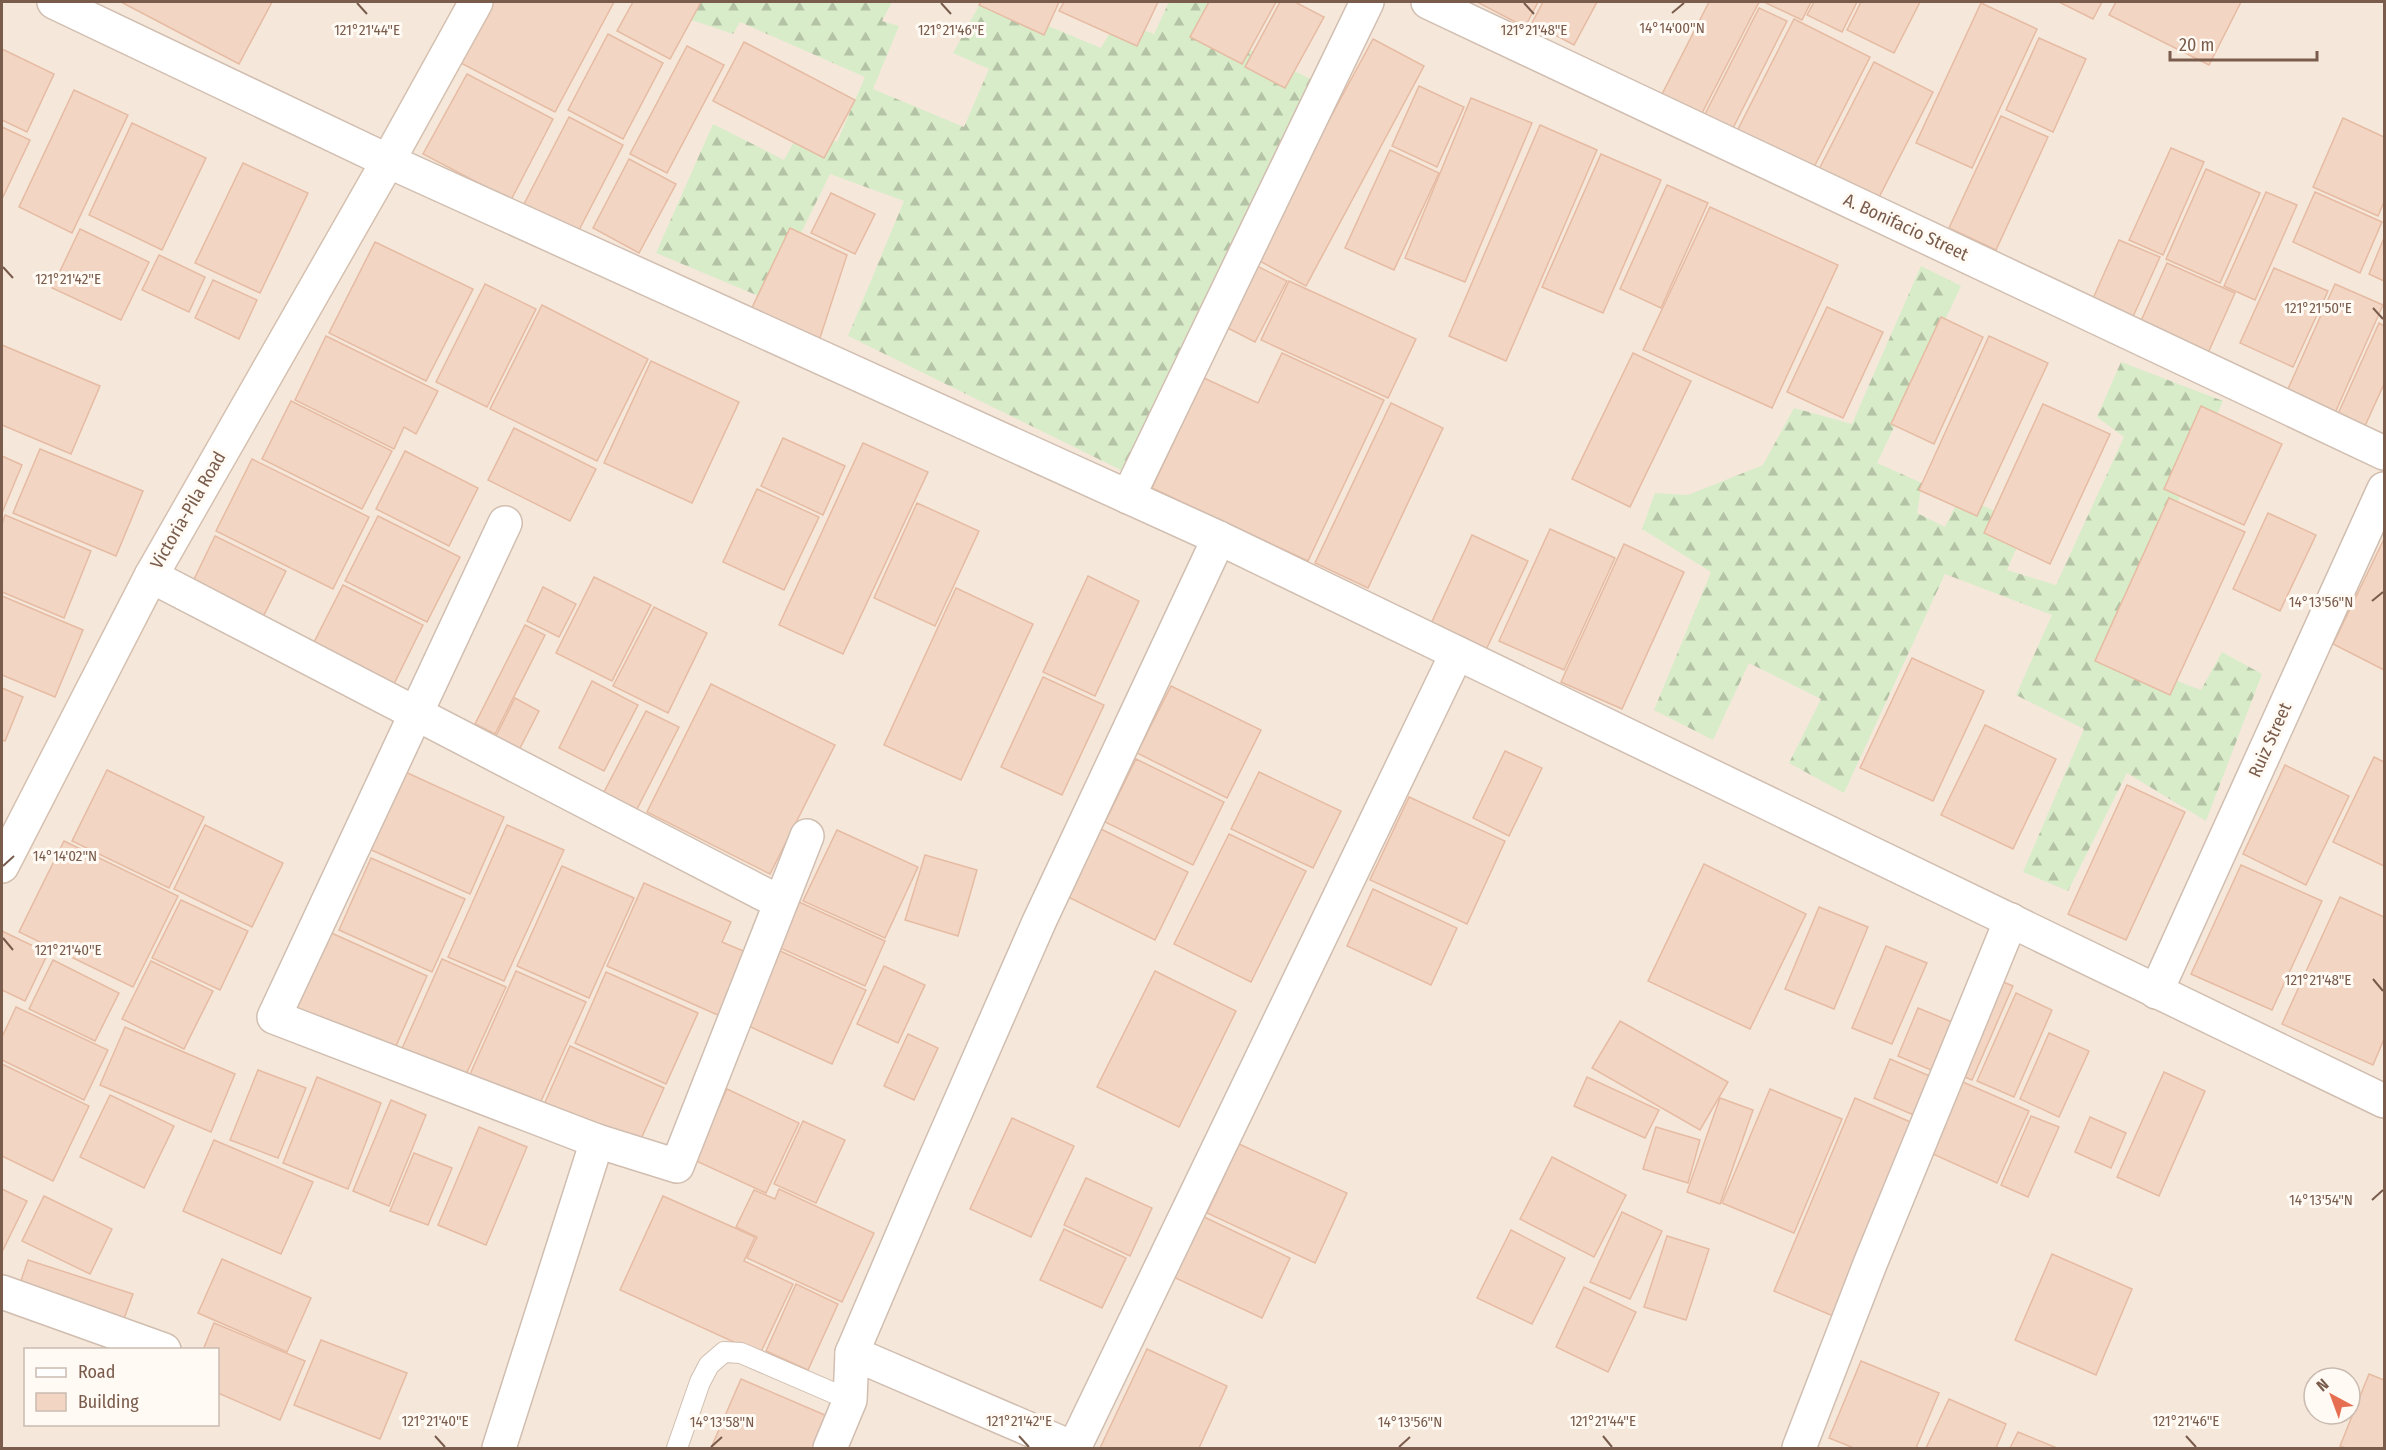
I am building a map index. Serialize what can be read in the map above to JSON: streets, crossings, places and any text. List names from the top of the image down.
{
  "streets": {
    "street": ["A. Bonifacio Street", "Victoria-Pila Road", "Ruiz Street"]
  },
  "legend": ["Road", "Building"],
  "scale_bar": "20 m",
  "north": "top left",
  "coordinates": [
    "14°14'00\"N",
    "121°21'44\"E",
    "121°21'46\"E",
    "121°21'48\"E",
    "121°21'42\"E",
    "121°21'50\"E",
    "14°13'56\"N",
    "14°14'02\"N",
    "121°21'40\"E",
    "14°13'54\"N",
    "14°13'58\"N"
  ]
}
